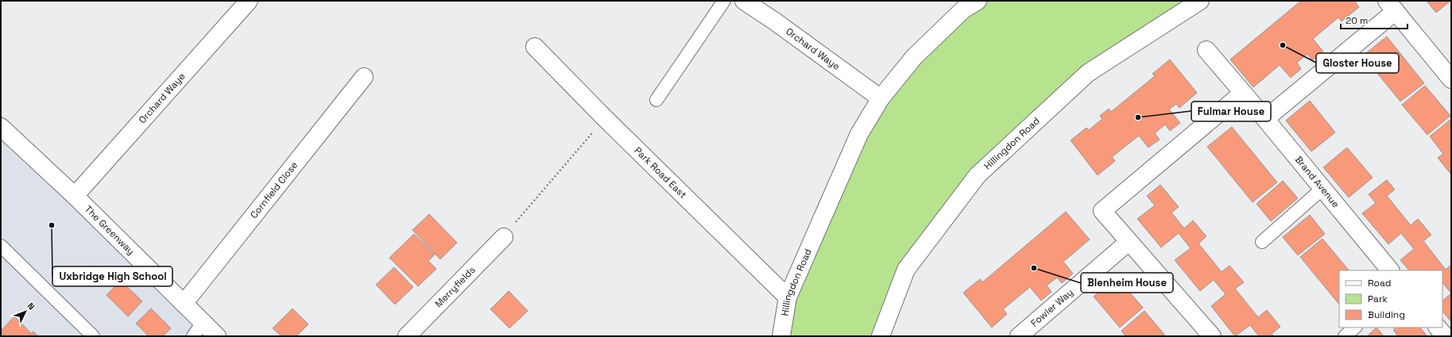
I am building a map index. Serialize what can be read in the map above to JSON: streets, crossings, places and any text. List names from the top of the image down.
{
  "streets": {
    "street": [
      "Orchard Waye",
      "Hillingdon Road",
      "Park Road East",
      "Brand Avenue",
      "Cornfield Close",
      "The Greenway",
      "Merryfields",
      "Fowler Way"
    ]
  },
  "crossings": [
    ["Orchard Waye", "Hillingdon Road"],
    ["Orchard Waye", "The Greenway"],
    ["Hillingdon Road", "Park Road East"],
    ["Cornfield Close", "The Greenway"]
  ],
  "places": [
    "Gloster House",
    "Fulmar House",
    "Uxbridge High School",
    "Blenheim House"
  ],
  "legend": ["Road", "Park", "Building"],
  "scale_bar": "20 m",
  "north": "top right"
}
